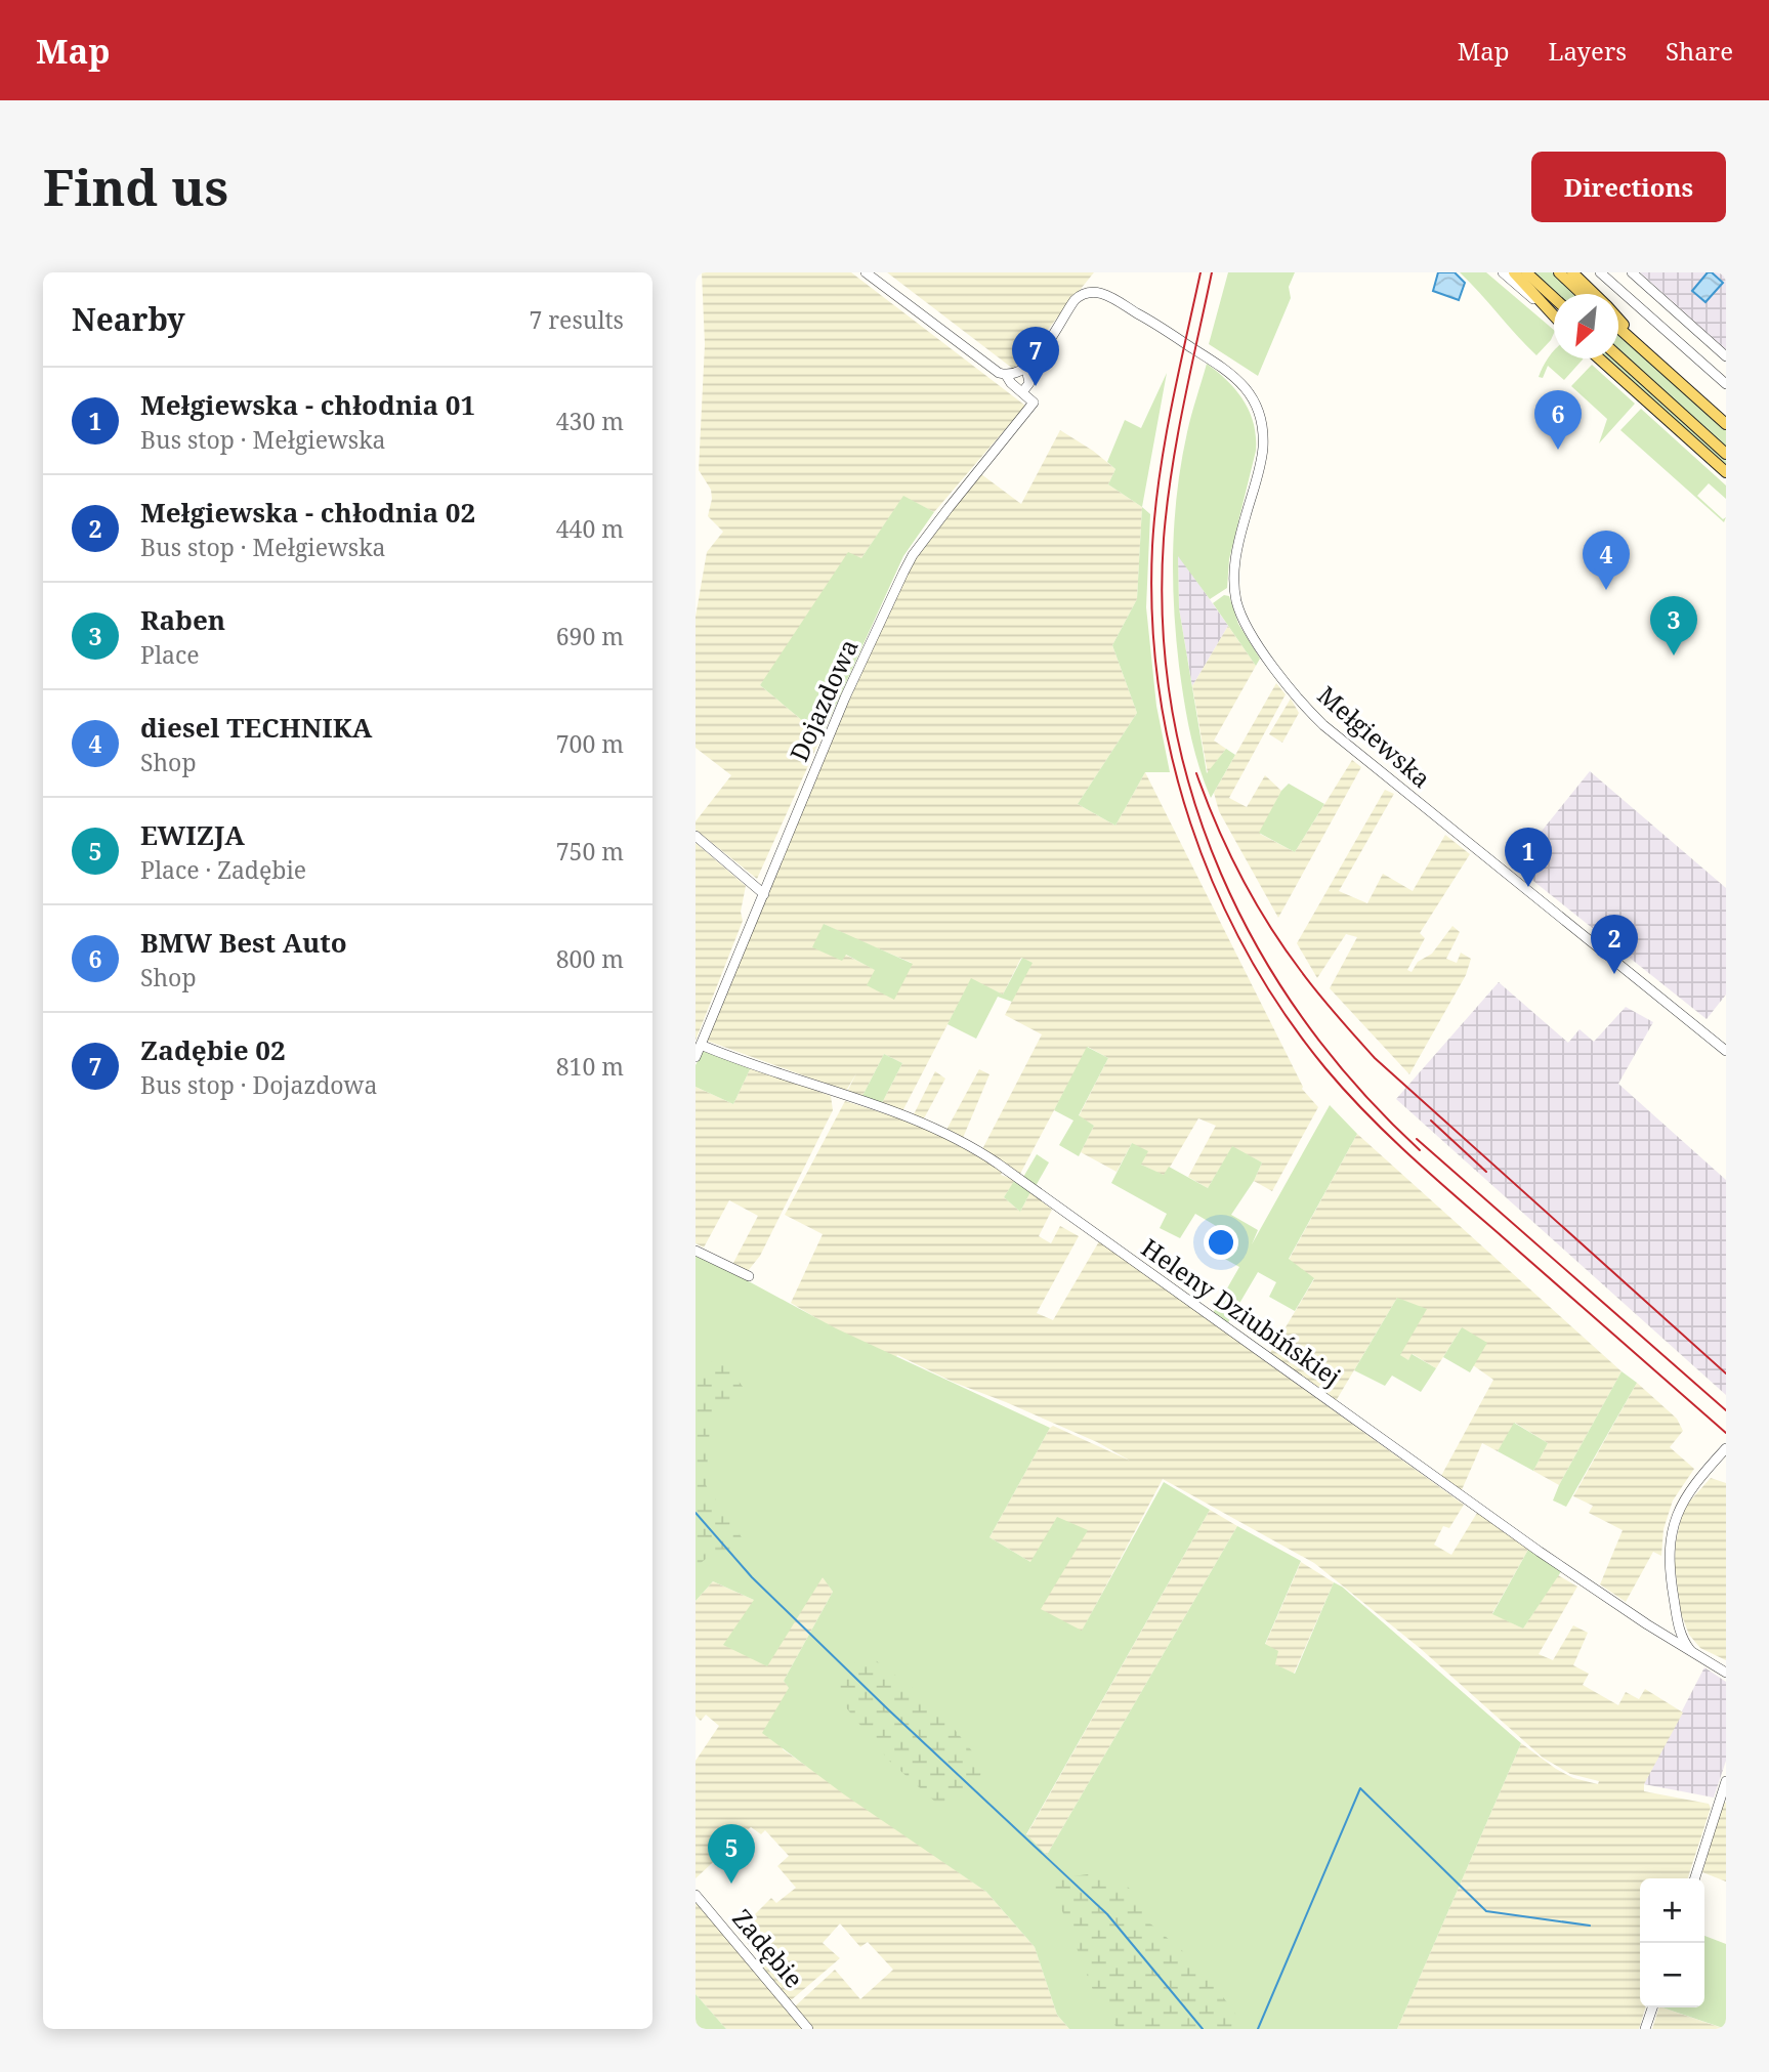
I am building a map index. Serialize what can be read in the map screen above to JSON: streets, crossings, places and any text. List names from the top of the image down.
{
  "streets": {
    "street": [
      "Dojazdowa",
      "Mełgiewska",
      "Heleny Dziubińskiej",
      "Zadębie"
    ]
  },
  "crossings": [
    ["Dojazdowa", "Heleny Dziubińskiej"]
  ],
  "north": "bottom left",
  "page": {
    "header": "Map",
    "nav": ["Map", "Layers", "Share"],
    "buttons": "Directions",
    "title": "Find us",
    "heading": ["Nearby", "7 results"],
    "pins": [
      "7",
      "6",
      "4",
      "3",
      "1",
      "2",
      "5"
    ],
    "list": [
      {
        "mark": "1",
        "name": "Mełgiewska - chłodnia 01",
        "note": "Bus stop · Mełgiewska",
        "value": "430 m"
      },
      {
        "mark": "2",
        "name": "Mełgiewska - chłodnia 02",
        "note": "Bus stop · Mełgiewska",
        "value": "440 m"
      },
      {
        "mark": "3",
        "name": "Raben",
        "note": "Place",
        "value": "690 m"
      },
      {
        "mark": "4",
        "name": "diesel TECHNIKA",
        "note": "Shop",
        "value": "700 m"
      },
      {
        "mark": "5",
        "name": "EWIZJA",
        "note": "Place · Zadębie",
        "value": "750 m"
      },
      {
        "mark": "6",
        "name": "BMW Best Auto",
        "note": "Shop",
        "value": "800 m"
      },
      {
        "mark": "7",
        "name": "Zadębie 02",
        "note": "Bus stop · Dojazdowa",
        "value": "810 m"
      }
    ],
    "map_buttons": ["+", "−"]
  }
}
